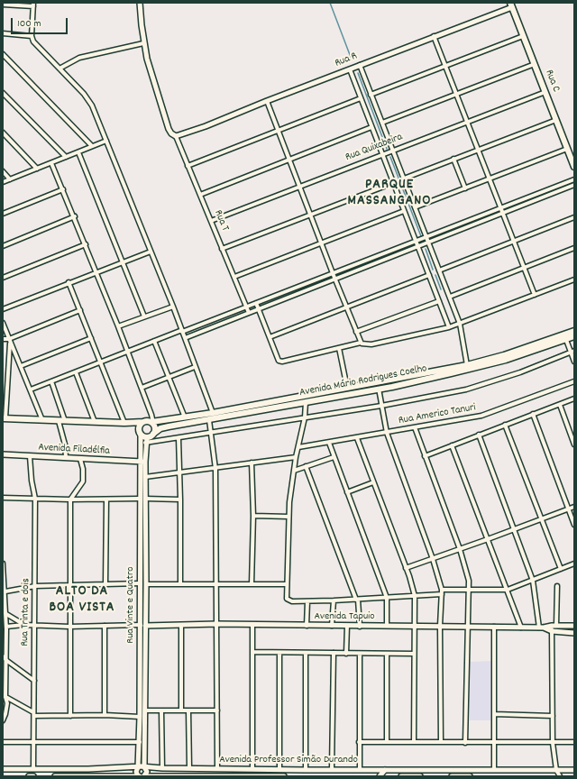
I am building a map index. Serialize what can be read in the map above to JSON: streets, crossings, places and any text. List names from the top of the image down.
{
  "streets": {
    "main road": ["Rua C", "Avenida Mário Rodrigues Coelho"],
    "street": [
      "Rua R",
      "Rua Quixabeira",
      "Rua T",
      "Rua Americo Tanuri",
      "Avenida Filadélfia",
      "Rua Vinte e Quatro",
      "Rua Trinta e dois",
      "Avenida Tapuio",
      "Avenida Professor Simão Durando"
    ]
  },
  "crossings": [
    ["Rua R", "Rua C"],
    ["Rua R", "Rua T"],
    ["Rua C", "Rua Quixabeira"],
    ["Rua Quixabeira", "Rua T"],
    ["Avenida Mário Rodrigues Coelho", "Rua Vinte e Quatro"],
    ["Avenida Filadélfia", "Rua Vinte e Quatro"],
    ["Avenida Filadélfia", "Rua Trinta e dois"],
    ["Rua Vinte e Quatro", "Avenida Tapuio"],
    ["Rua Vinte e Quatro", "Avenida Professor Simão Durando"],
    ["Rua Trinta e dois", "Avenida Tapuio"],
    ["Rua Trinta e dois", "Avenida Professor Simão Durando"]
  ],
  "districts": ["PARQUE MASSANGANO", "ALTO DA BOA VISTA"],
  "scale_bar": "100 m"
}
